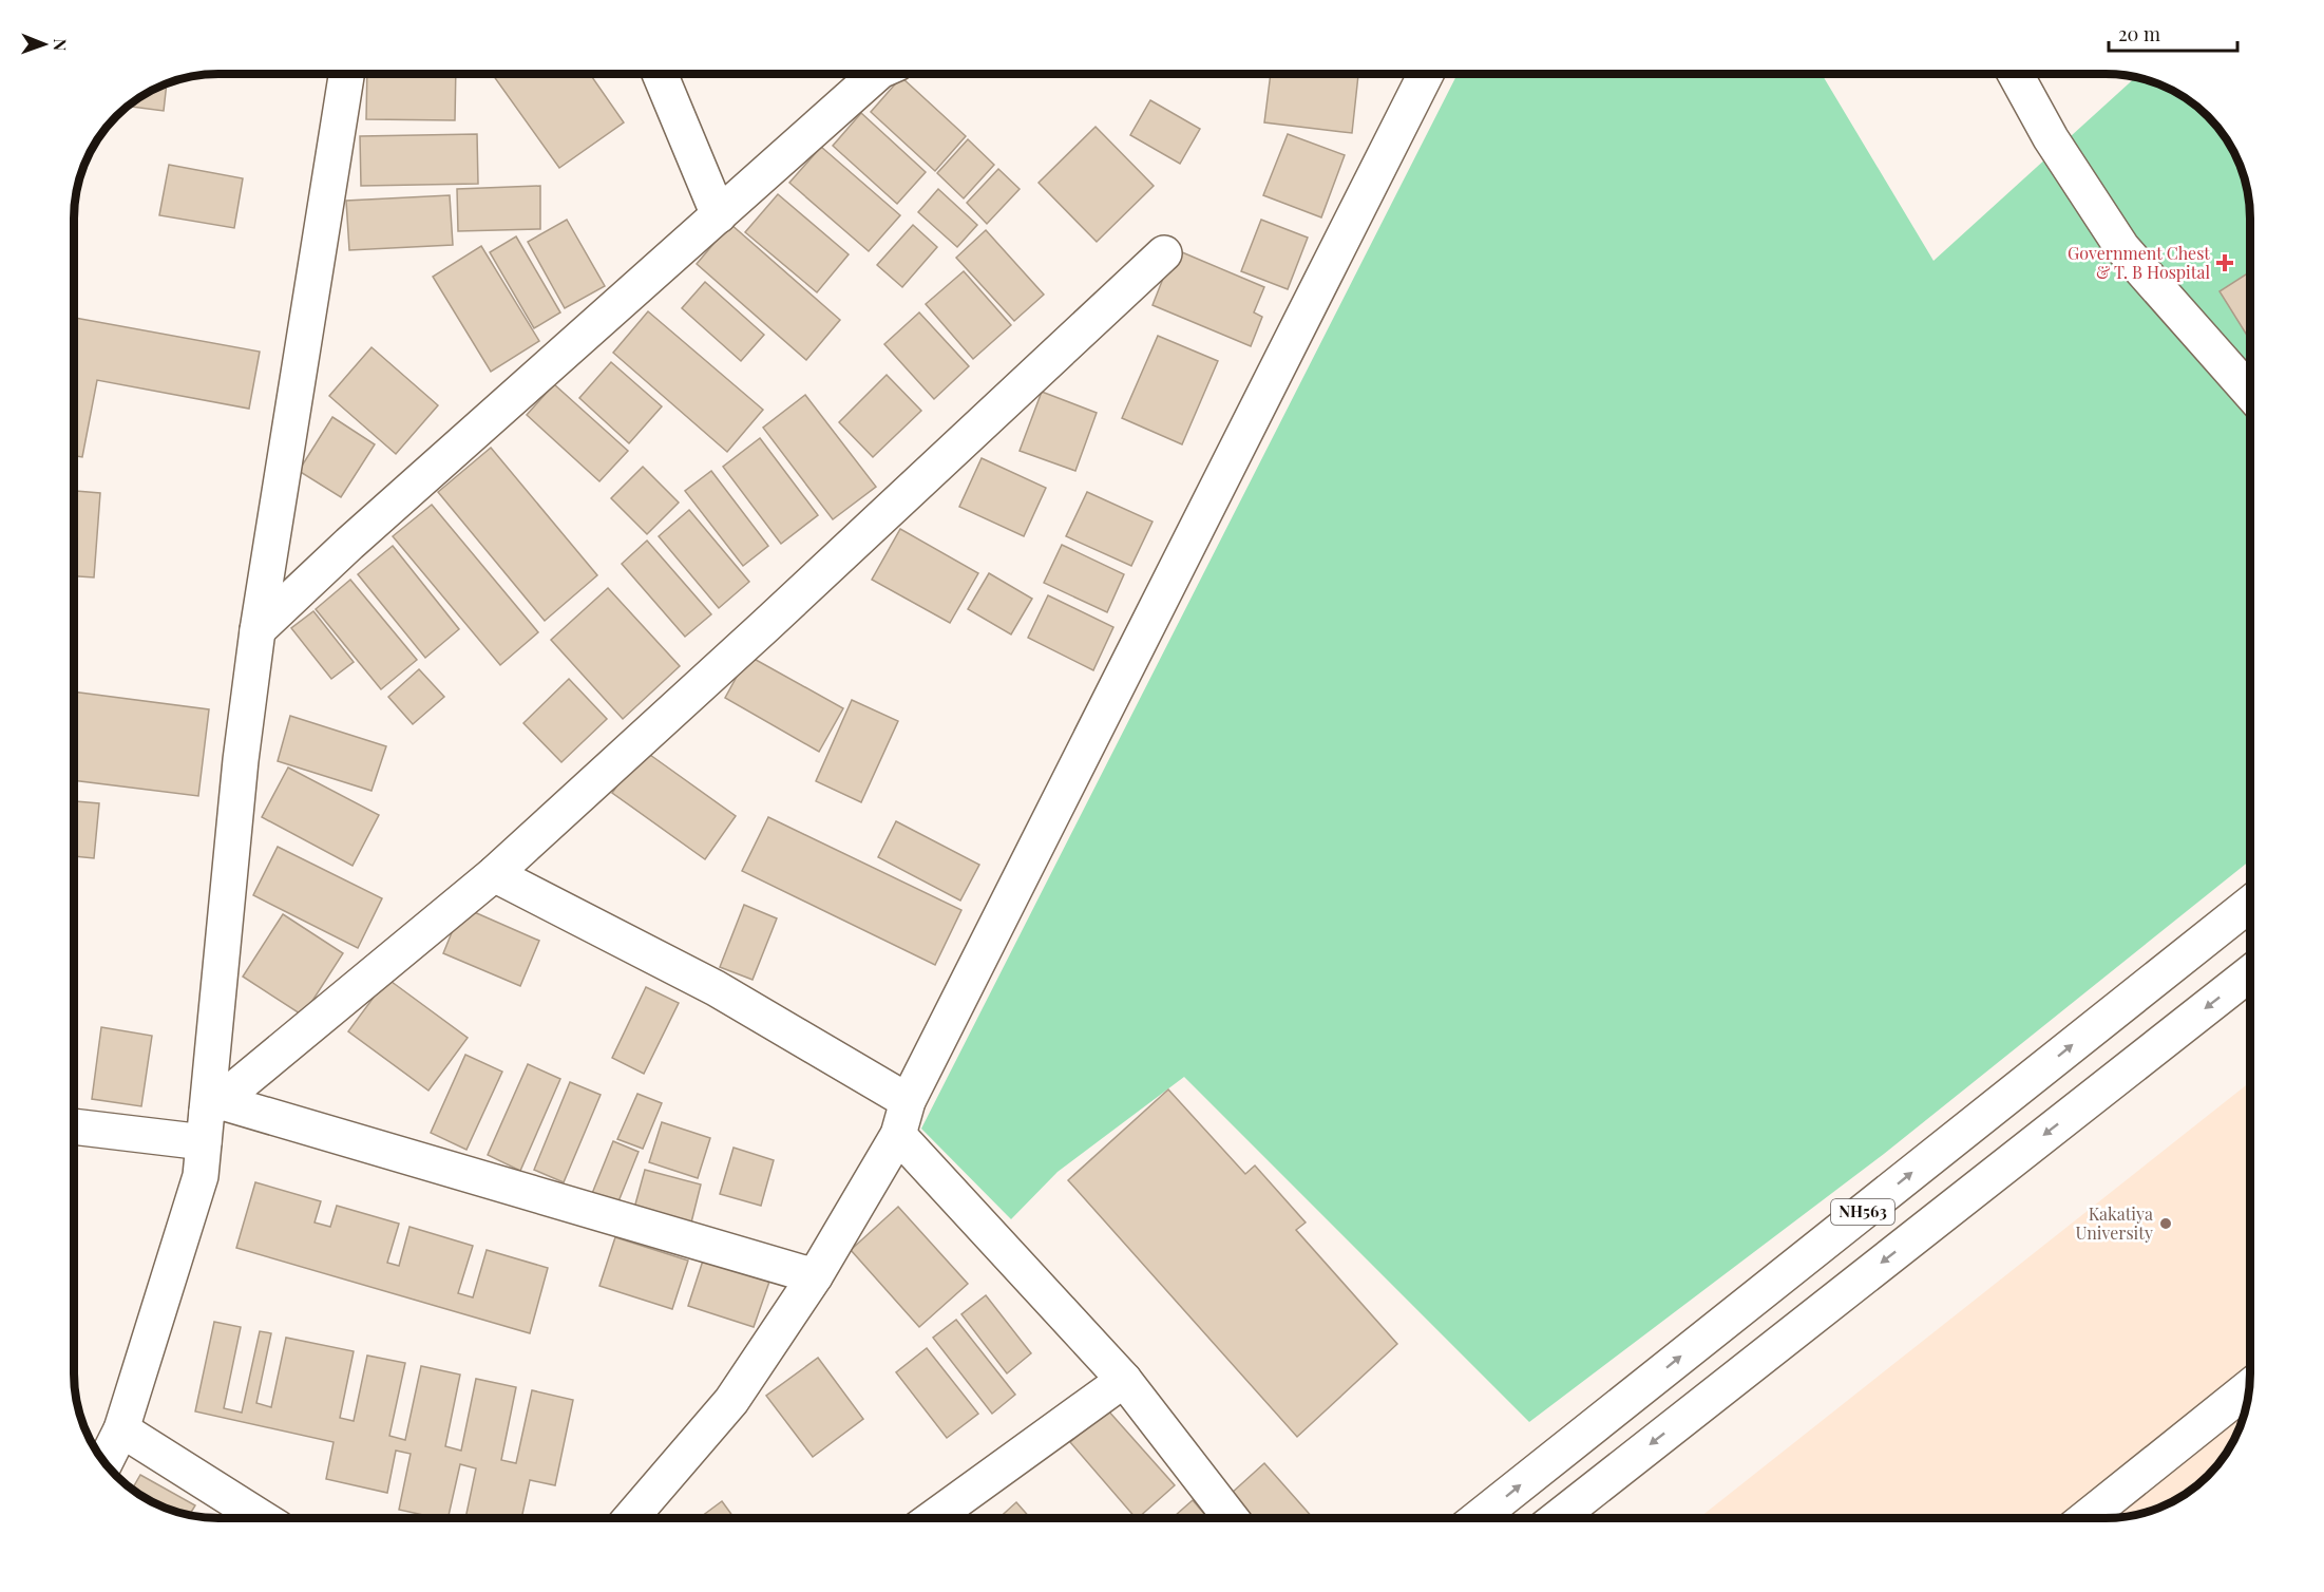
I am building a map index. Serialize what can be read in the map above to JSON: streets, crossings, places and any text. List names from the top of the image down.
{
  "streets": {
    "main road": ["NH563"]
  },
  "places": {
    "health": ["Government Chest & T. B Hospital"],
    "other": ["Kakatiya University"]
  },
  "scale_bar": "20 m",
  "north": "right"
}
